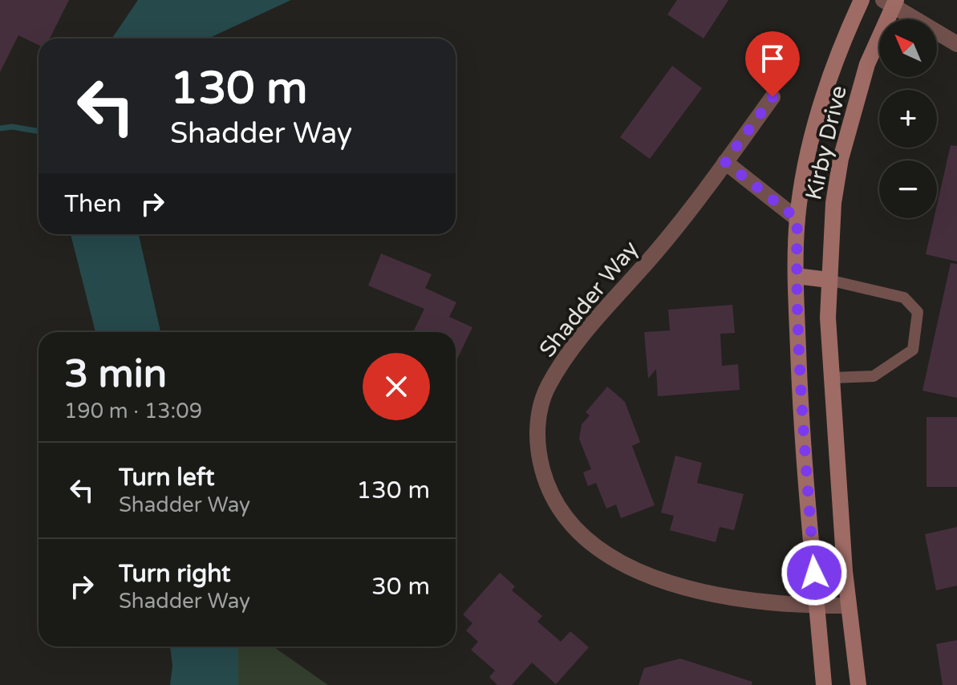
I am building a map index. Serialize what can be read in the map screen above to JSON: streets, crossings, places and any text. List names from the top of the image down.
{
  "streets": {
    "main road": ["Kirby Drive"],
    "street": ["Shadder Way"]
  },
  "crossings": [
    ["Kirby Drive", "Shadder Way"]
  ],
  "north": "top left",
  "page": {
    "map_buttons": ["+", "−"],
    "turn": ["130 m", "Shadder Way"],
    "then": "Then",
    "heading": ["3 min", "190 m · 13:09"],
    "list": [
      {
        "name": "Turn left",
        "note": "Shadder Way",
        "value": "130 m"
      },
      {
        "name": "Turn right",
        "note": "Shadder Way",
        "value": "30 m"
      }
    ]
  }
}
